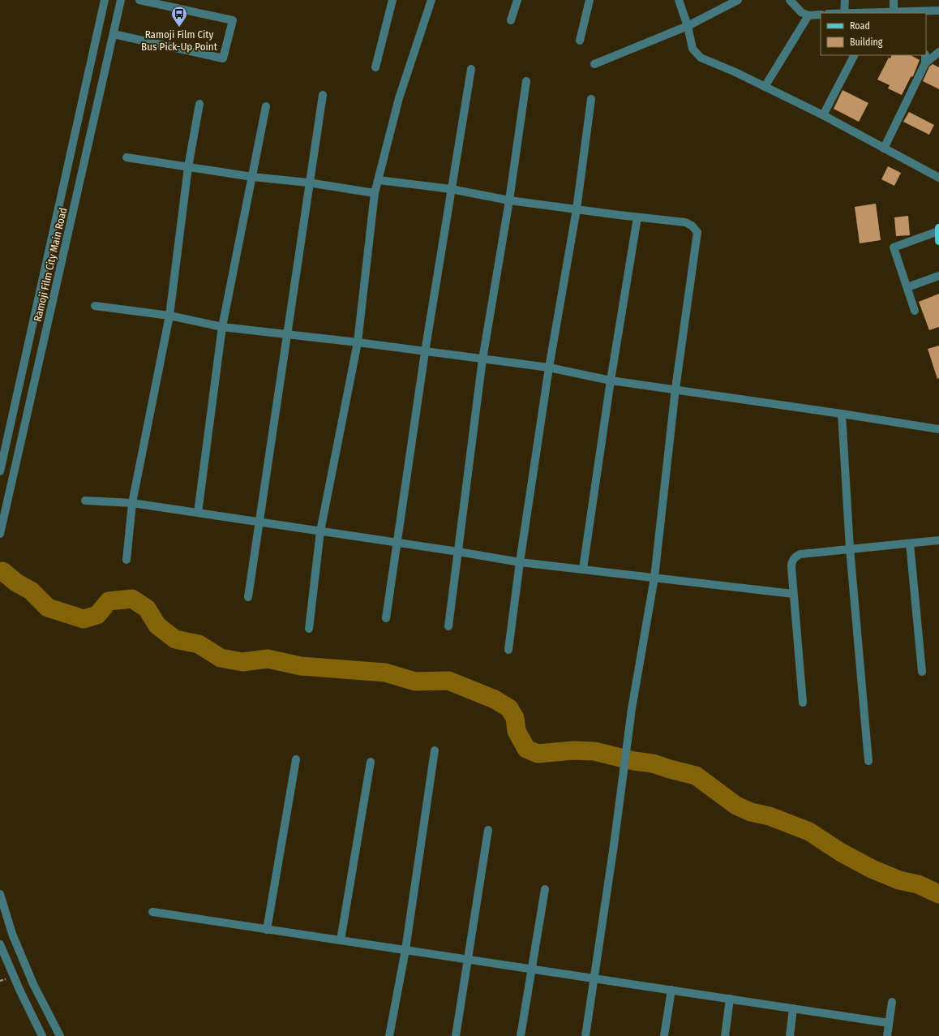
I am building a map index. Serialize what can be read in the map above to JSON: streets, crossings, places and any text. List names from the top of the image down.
{
  "streets": {
    "street": ["Ramoji Film City Main Road"]
  },
  "places": {
    "bus stop": ["Ramoji Film City Bus Pick-Up Point"]
  },
  "legend": ["Road", "Building"]
}
